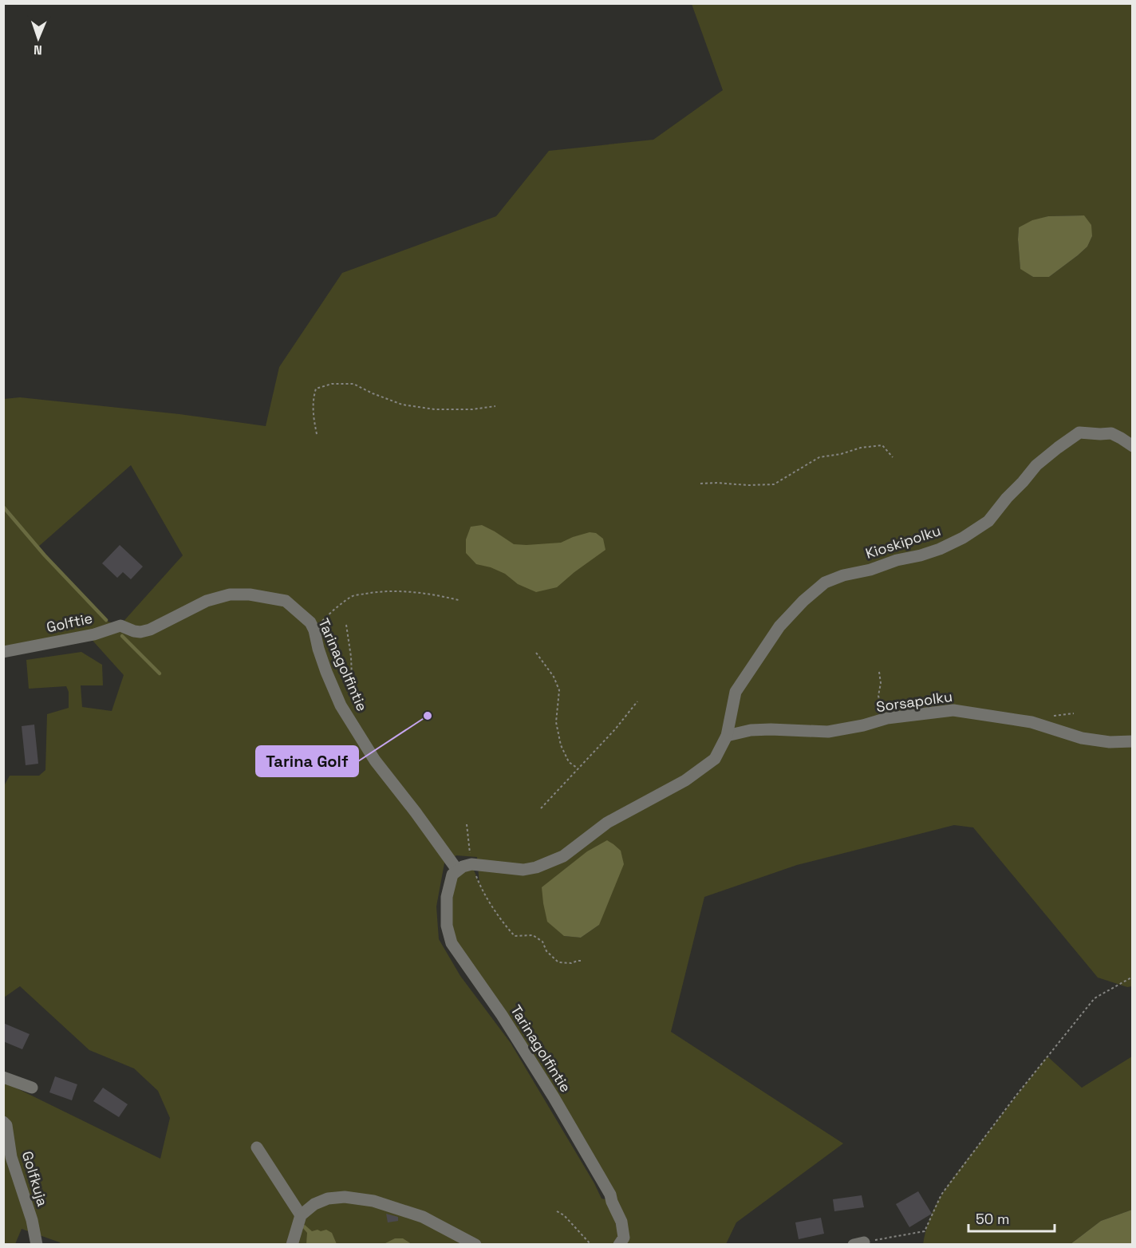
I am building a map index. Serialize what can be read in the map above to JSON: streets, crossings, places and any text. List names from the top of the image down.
{
  "streets": {
    "street": [
      "Kioskipolku",
      "Golftie",
      "Tarinagolfintie",
      "Sorsapolku",
      "Golfkuja"
    ]
  },
  "crossings": [
    ["Kioskipolku", "Sorsapolku"],
    ["Golftie", "Tarinagolfintie"]
  ],
  "places": ["Tarina Golf"],
  "scale_bar": "50 m",
  "north": "bottom"
}
